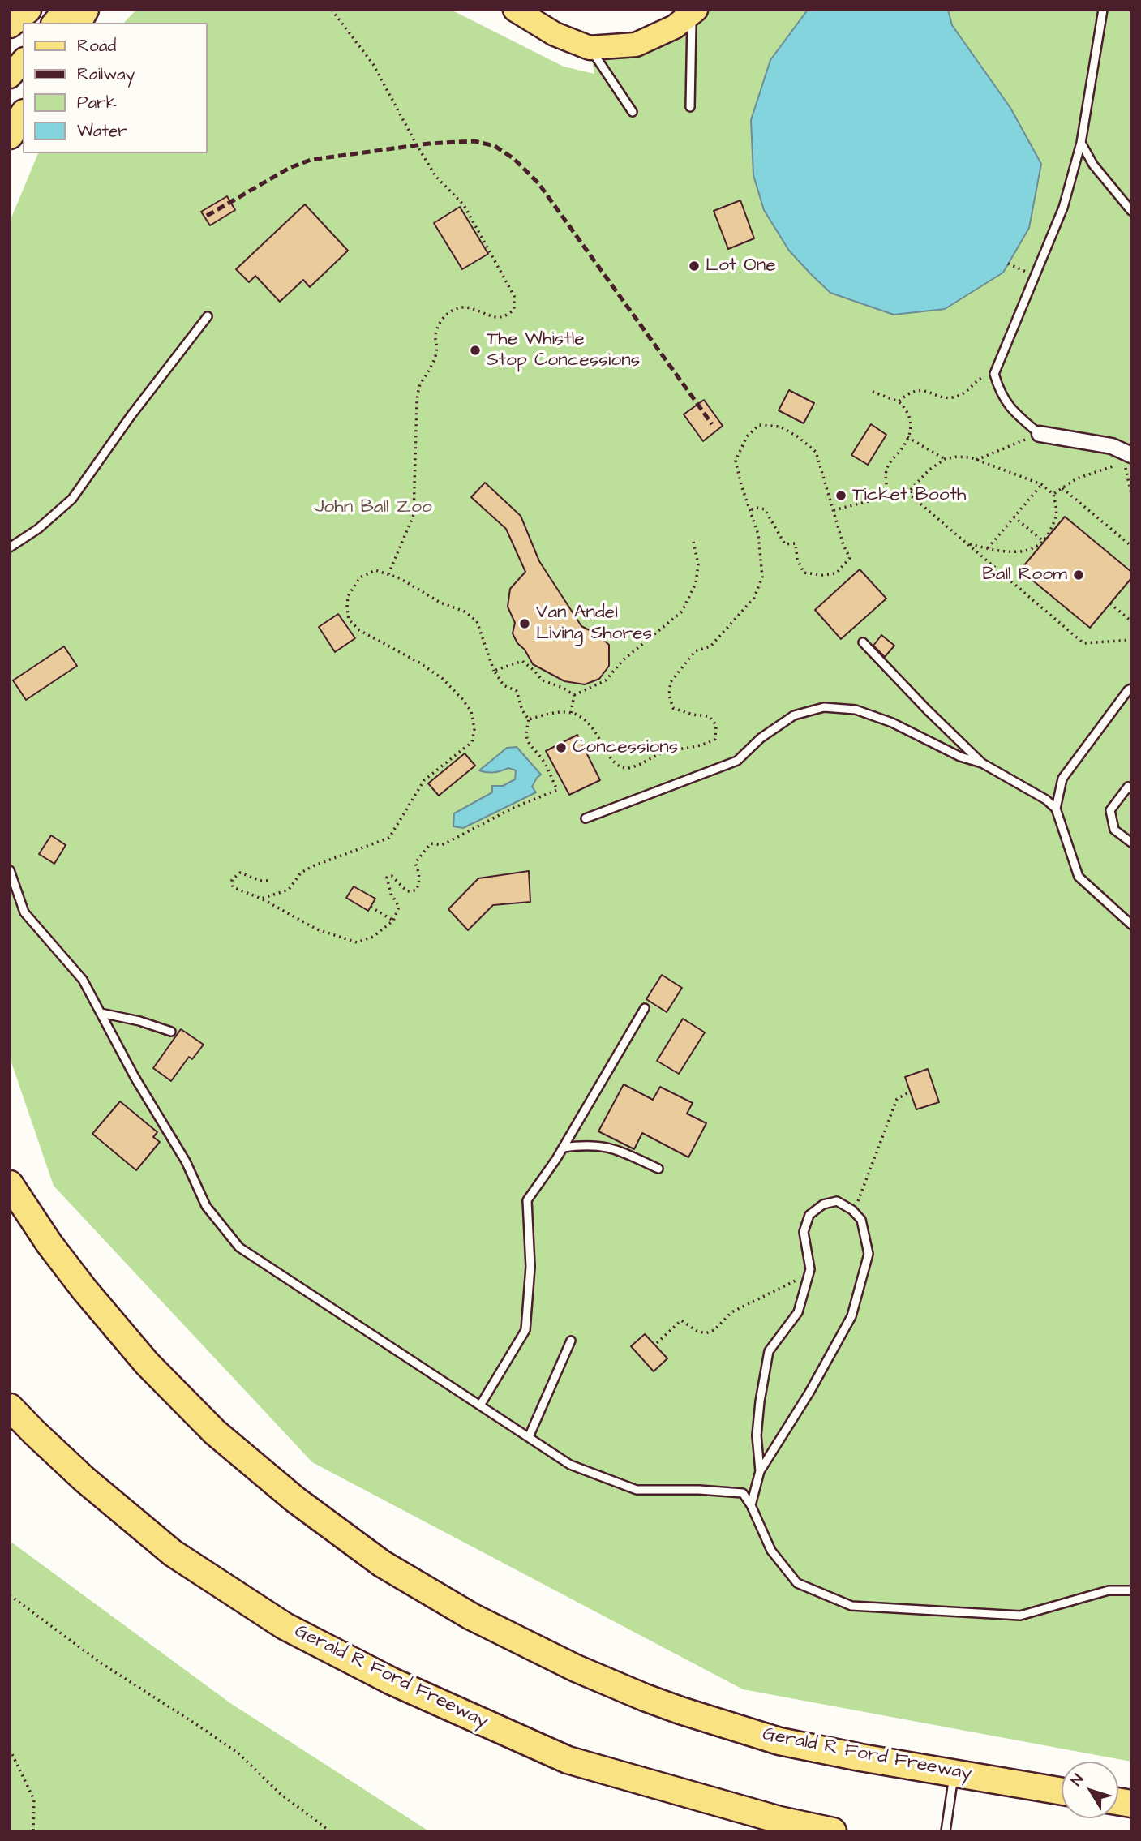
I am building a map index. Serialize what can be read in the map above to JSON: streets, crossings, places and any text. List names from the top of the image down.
{
  "streets": {
    "highway": ["Gerald R Ford Freeway"]
  },
  "parks": ["John Ball Zoo"],
  "places": [
    "Lot One",
    "The Whistle Stop Concessions",
    "Ticket Booth",
    "Ball Room",
    "Van Andel Living Shores",
    "Concessions"
  ],
  "legend": [
    "Road",
    "Railway",
    "Park",
    "Water"
  ],
  "north": "top left"
}
